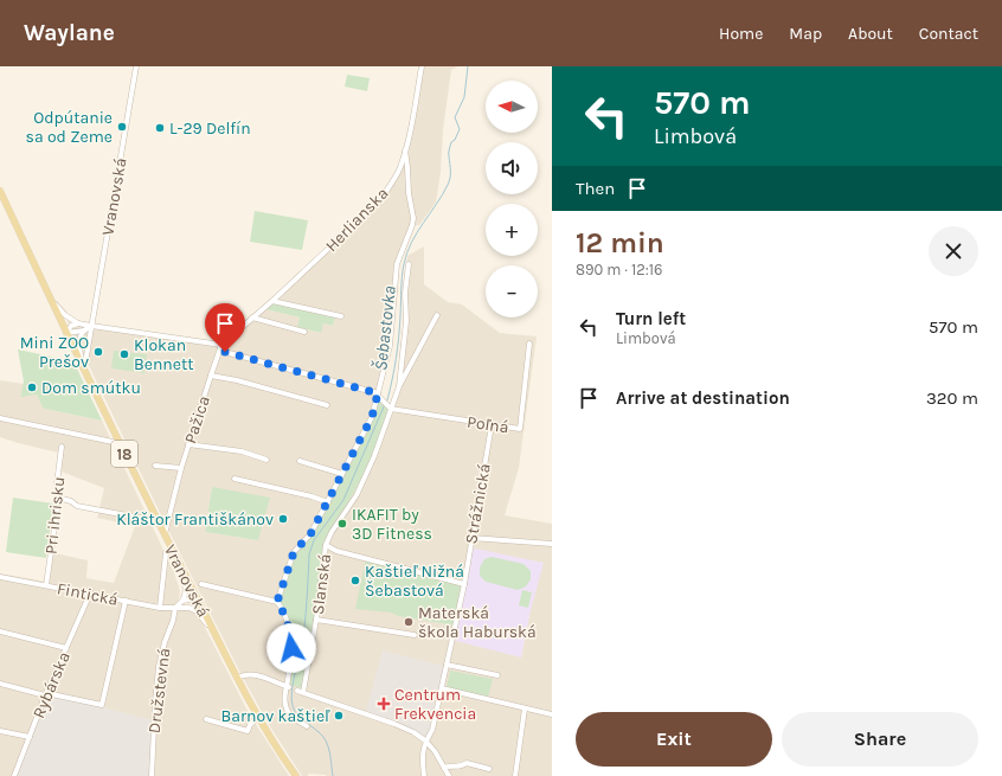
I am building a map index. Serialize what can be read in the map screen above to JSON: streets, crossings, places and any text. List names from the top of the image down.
{
  "streets": {
    "main road": ["Vranovská", "18"],
    "street": [
      "Herlianska",
      "Pažica",
      "Poľná",
      "Strážnická",
      "Pri ihrisku",
      "Slanská",
      "Fintická",
      "Rybárska",
      "Družstevná"
    ]
  },
  "crossings": [
    ["Vranovská", "Pažica"],
    ["Herlianska", "Pažica"],
    ["Herlianska", "Slanská"],
    ["Poľná", "Strážnická"],
    ["Poľná", "Slanská"],
    ["Pri ihrisku", "Fintická"],
    ["Fintická", "Rybárska"],
    ["Fintická", "Družstevná"]
  ],
  "water": ["Šebastovka"],
  "places": {
    "other": [
      "Odpútanie sa od Zeme",
      "L-29 Delfín",
      "Mini ZOO Prešov",
      "Klokan Bennett",
      "Dom smútku",
      "Kláštor Františkánov",
      "IKAFIT by 3D Fitness",
      "Kaštieľ Nižná Šebastová",
      "Materská škola Haburská",
      "Barnov kaštieľ"
    ],
    "health": ["Centrum Frekvencia"]
  },
  "north": "left",
  "page": {
    "header": "Waylane",
    "nav": [
      "Home",
      "Map",
      "About",
      "Contact"
    ],
    "turn": ["570 m", "Limbová"],
    "map_buttons": ["+", "−"],
    "then": "Then",
    "heading": ["12 min", "890 m · 12:16"],
    "list": [
      {
        "name": "Turn left",
        "note": "Limbová",
        "value": "570 m"
      },
      {
        "name": "Arrive at destination",
        "value": "320 m"
      }
    ],
    "buttons": ["Exit", "Share"]
  }
}
